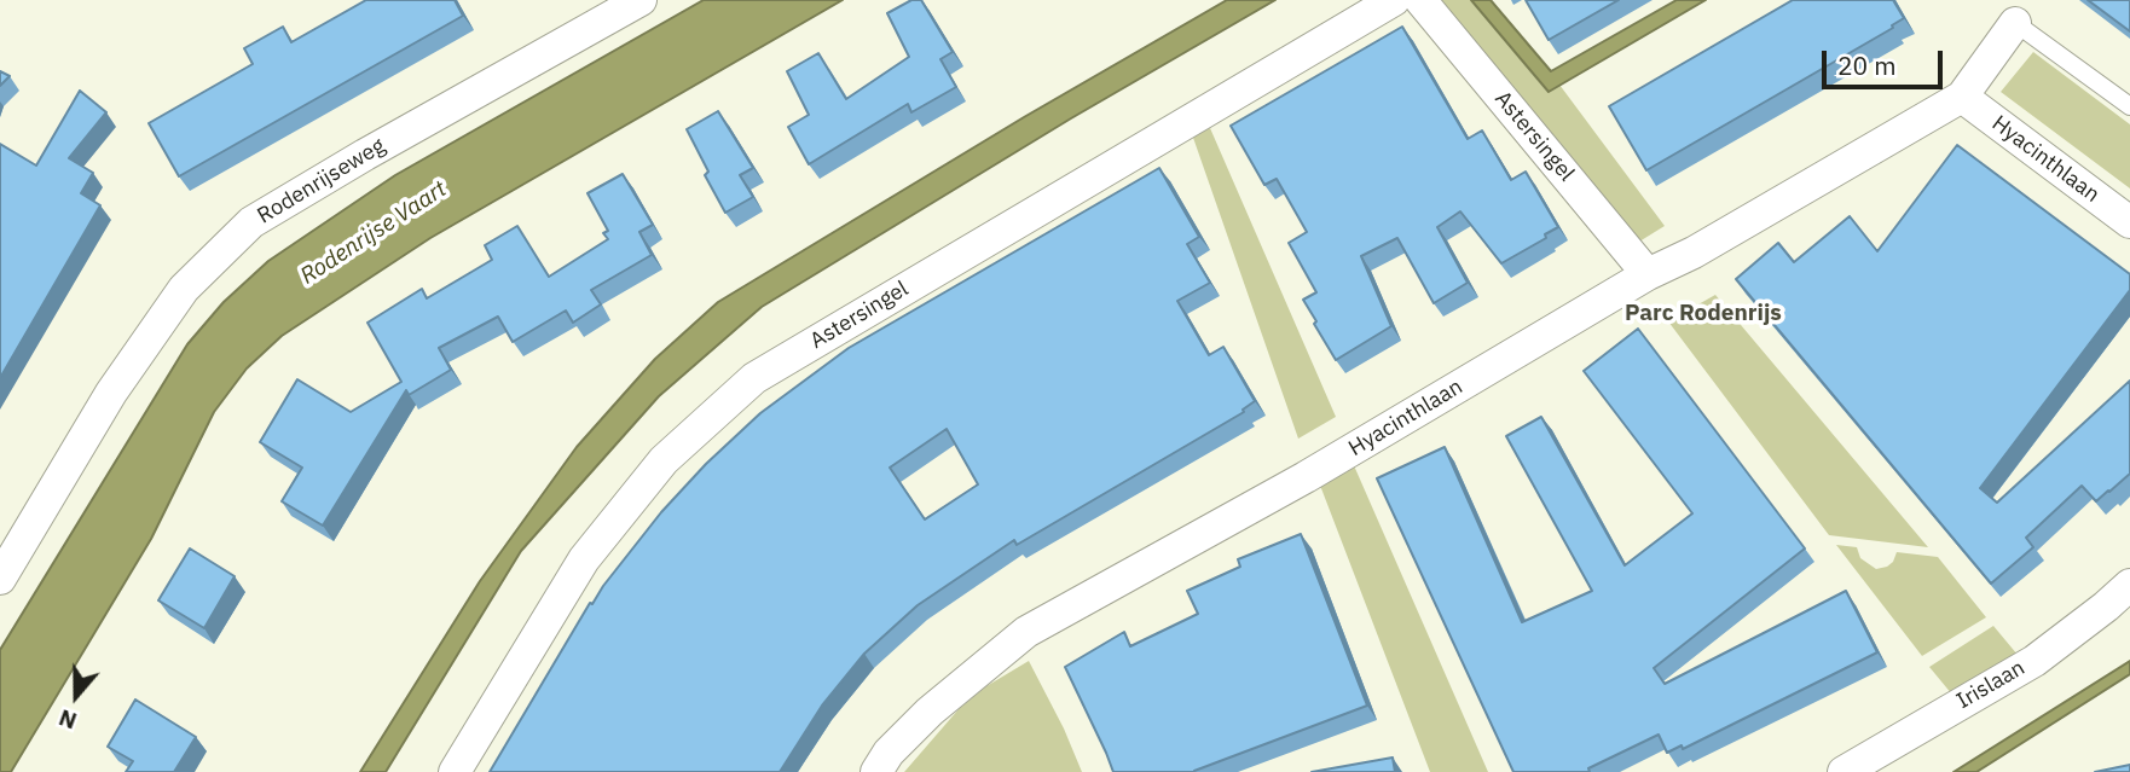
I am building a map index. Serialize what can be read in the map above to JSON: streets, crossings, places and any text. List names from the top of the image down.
{
  "streets": {
    "street": [
      "Astersingel",
      "Hyacinthlaan",
      "Rodenrijseweg",
      "Irislaan"
    ]
  },
  "crossings": [
    ["Astersingel", "Hyacinthlaan"]
  ],
  "districts": ["Parc Rodenrijs"],
  "water": ["Rodenrijse Vaart"],
  "scale_bar": "20 m",
  "north": "bottom"
}
